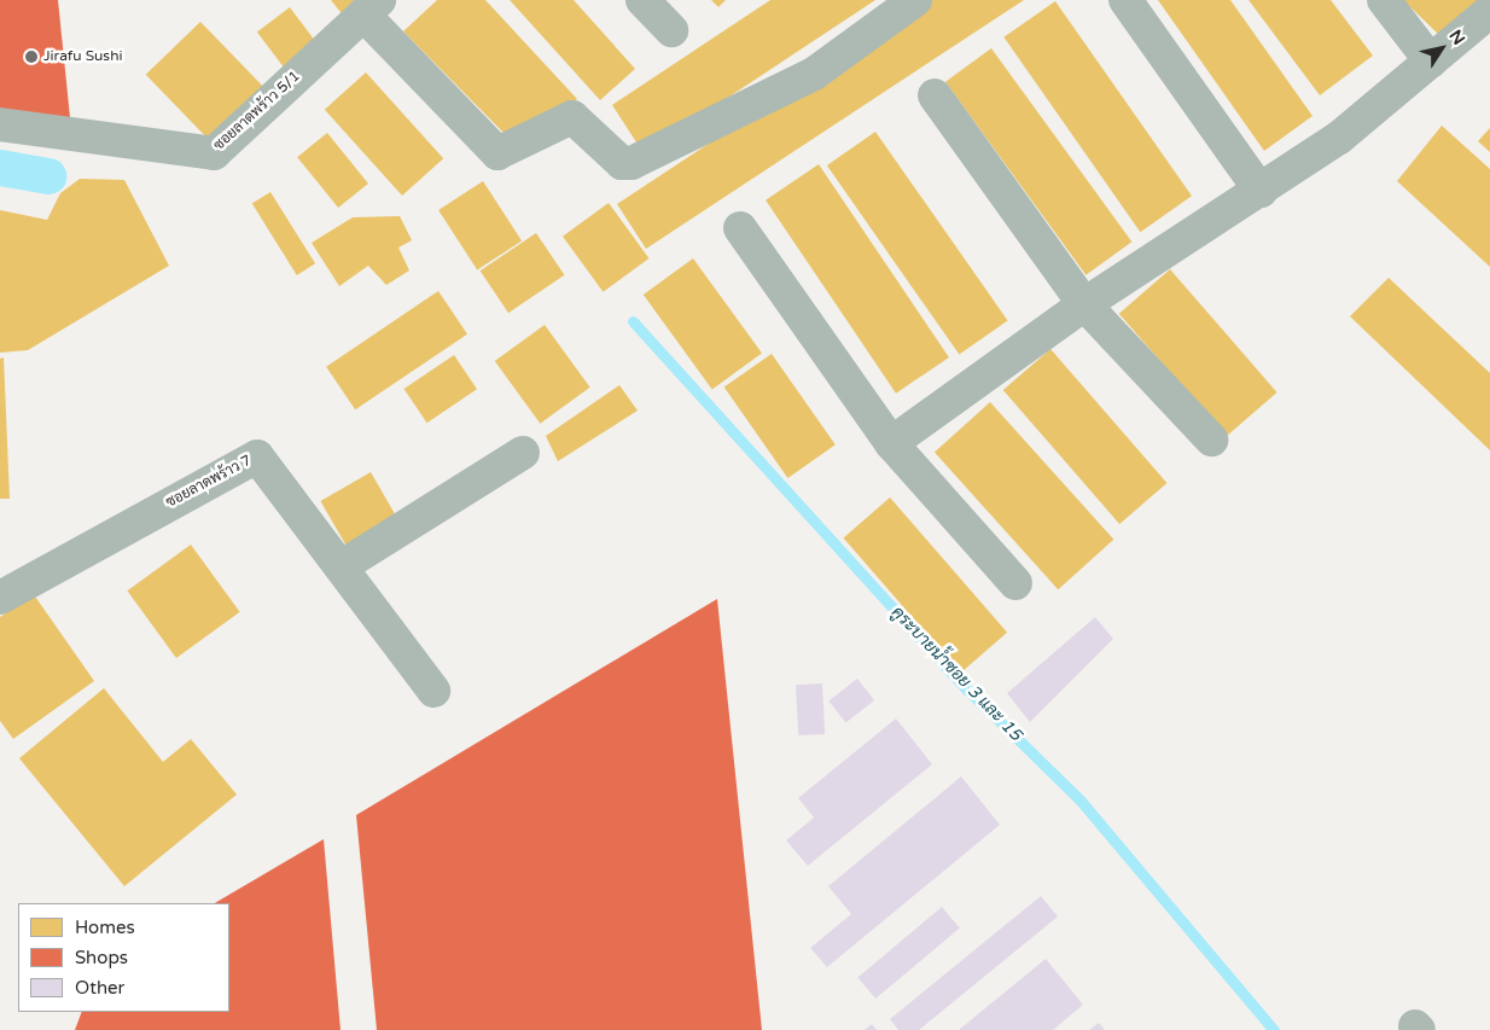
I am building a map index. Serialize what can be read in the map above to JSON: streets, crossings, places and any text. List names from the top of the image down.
{
  "streets": {
    "street": ["ซอยลาดพร้าว 5/1", "ซอยลาดพร้าว 7"]
  },
  "water": ["คูระบายน้ำซอย 3 และ 15"],
  "places": ["Jirafu Sushi"],
  "legend": ["Homes", "Shops", "Other"],
  "north": "top right"
}
